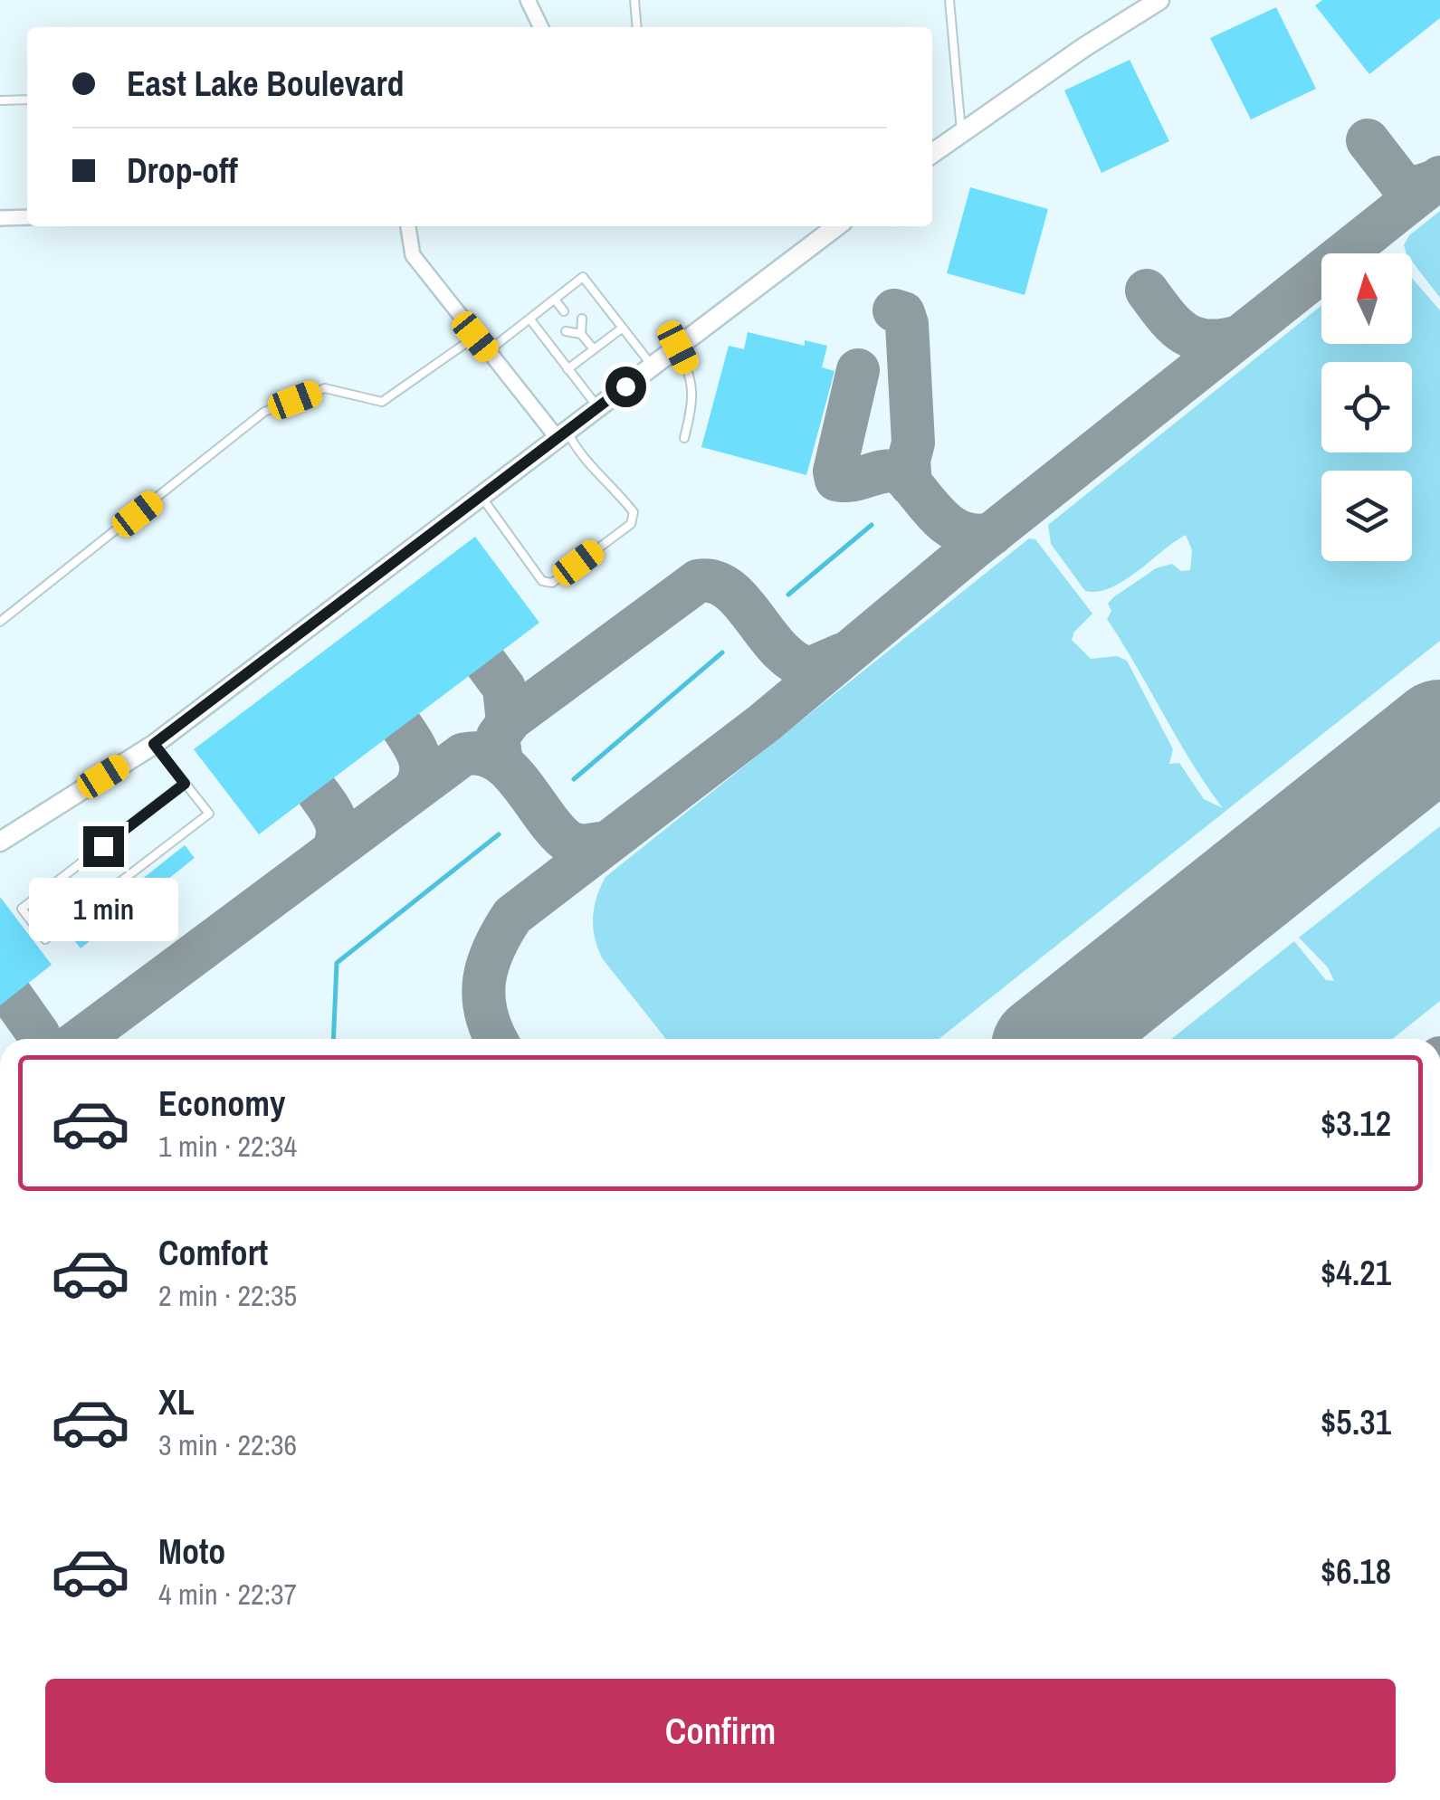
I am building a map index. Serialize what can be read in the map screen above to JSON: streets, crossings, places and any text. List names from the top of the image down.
{
  "north": "top",
  "page": {
    "banner": ["East Lake Boulevard", "Drop-off"],
    "bubble": "1 min",
    "list": [
      {
        "name": "Economy",
        "note": "1 min · 22:34",
        "value": "$3.12"
      },
      {
        "name": "Comfort",
        "note": "2 min · 22:35",
        "value": "$4.21"
      },
      {
        "name": "XL",
        "note": "3 min · 22:36",
        "value": "$5.31"
      },
      {
        "name": "Moto",
        "note": "4 min · 22:37",
        "value": "$6.18"
      }
    ],
    "buttons": "Confirm"
  }
}
